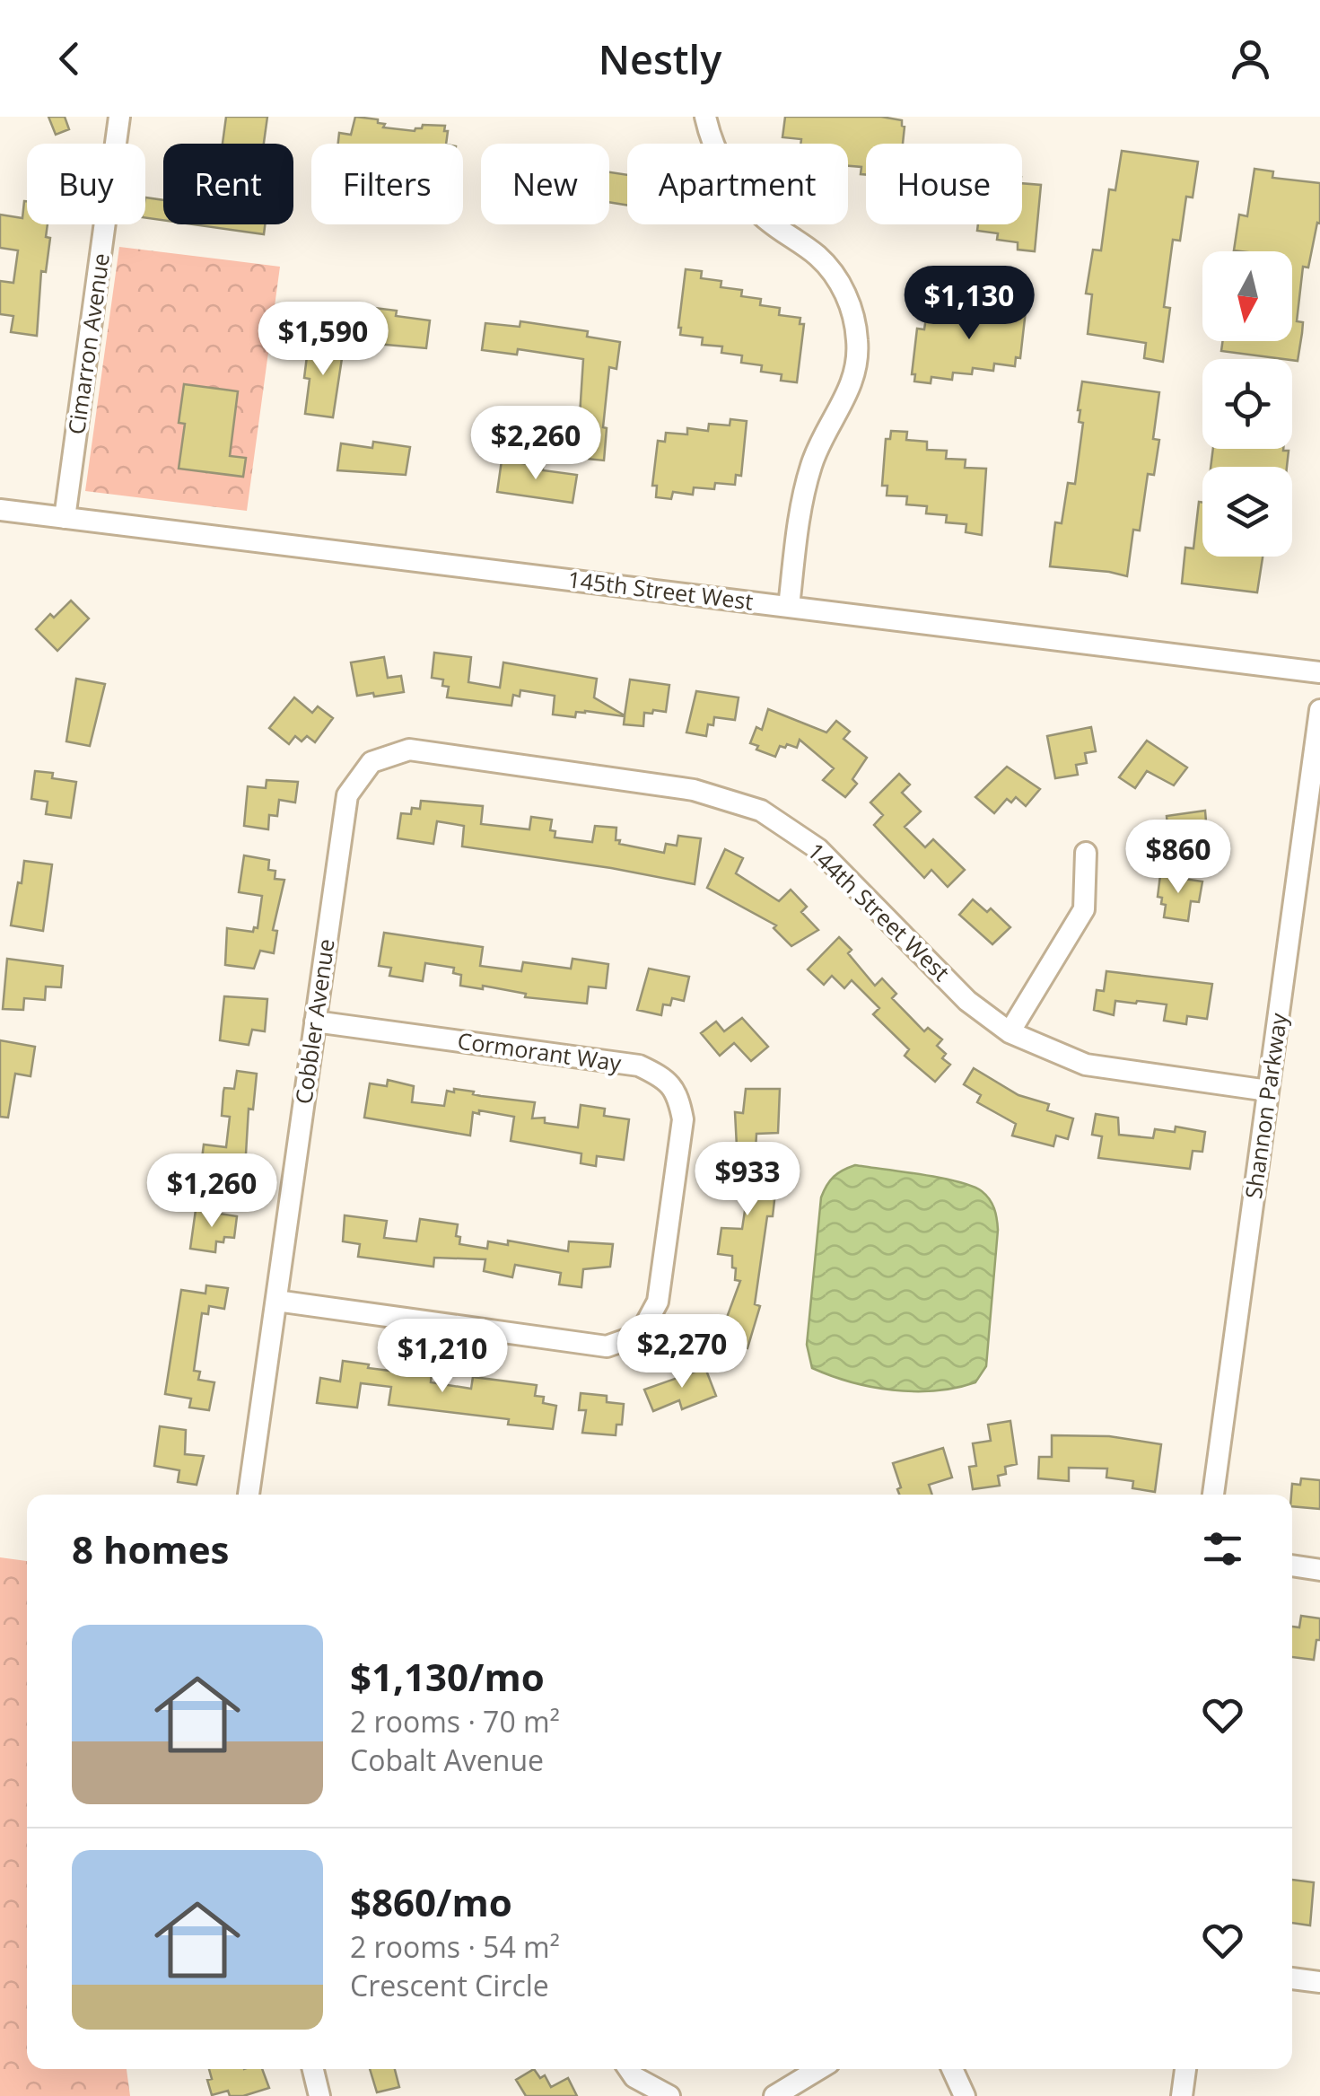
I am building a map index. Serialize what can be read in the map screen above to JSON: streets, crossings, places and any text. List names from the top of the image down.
{
  "streets": {
    "street": [
      "Cimarron Avenue",
      "145th Street West",
      "144th Street West",
      "Cobbler Avenue",
      "Cormorant Way",
      "Shannon Parkway"
    ]
  },
  "crossings": [
    ["Cimarron Avenue", "145th Street West"],
    ["144th Street West", "Cobbler Avenue"],
    ["144th Street West", "Shannon Parkway"],
    ["Cobbler Avenue", "Cormorant Way"]
  ],
  "north": "bottom",
  "page": {
    "header": "Nestly",
    "chip": [
      "Buy",
      "Rent",
      "Filters",
      "New",
      "Apartment",
      "House"
    ],
    "price": [
      "$1,130",
      "$1,590",
      "$2,260",
      "$860",
      "$933",
      "$1,260",
      "$2,270",
      "$1,210"
    ],
    "heading": "8 homes",
    "list": [
      {
        "name": "$1,130/mo",
        "note": "2 rooms · 70 m² · Cobalt Avenue"
      },
      {
        "name": "$860/mo",
        "note": "2 rooms · 54 m² · Crescent Circle"
      }
    ]
  }
}
